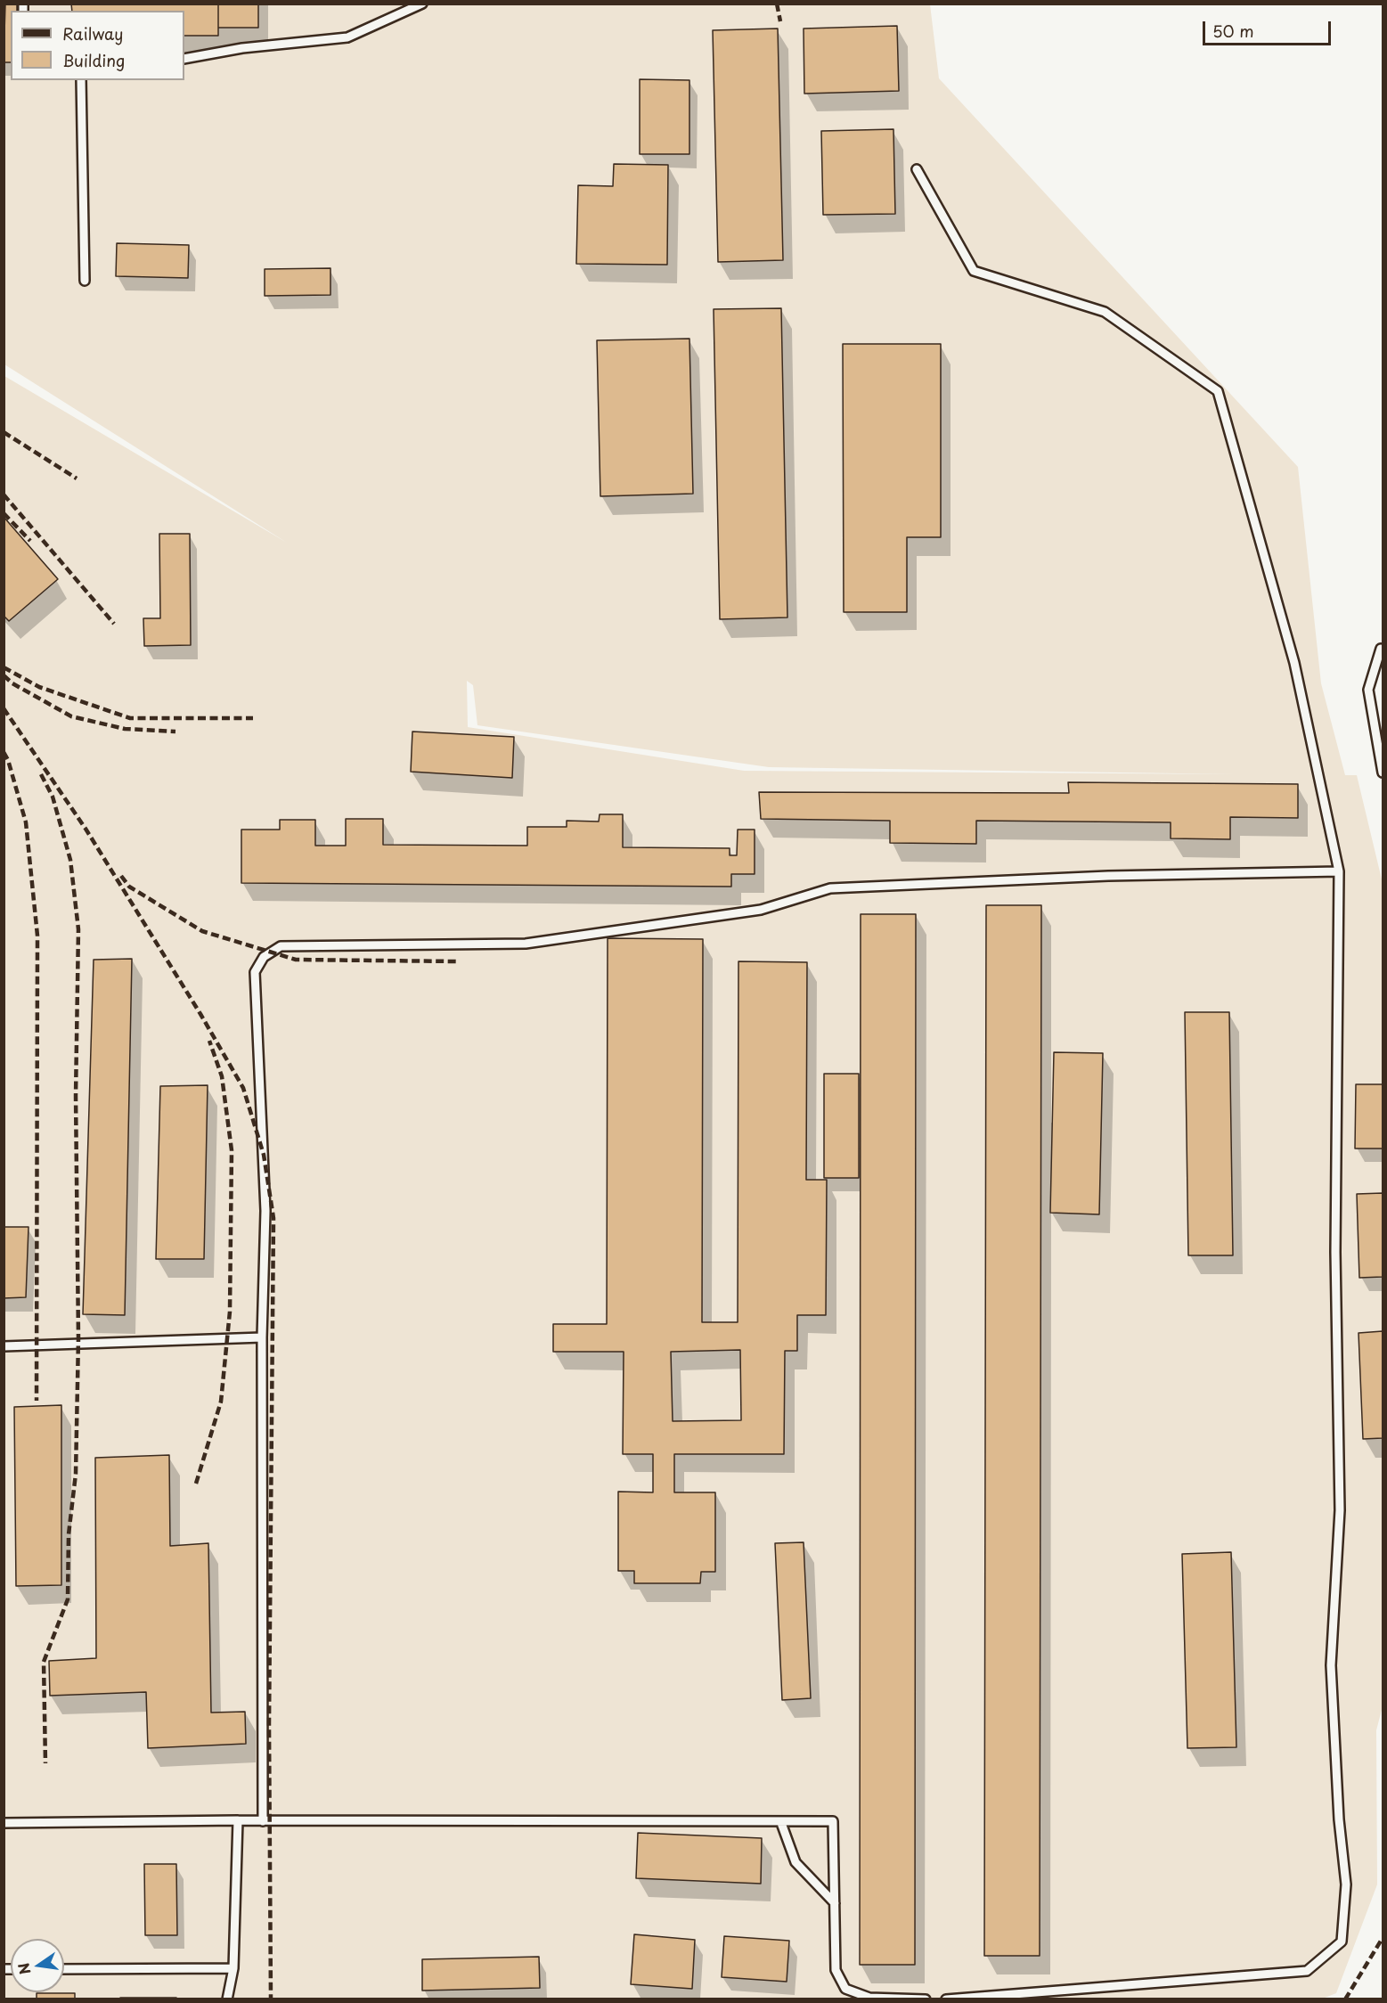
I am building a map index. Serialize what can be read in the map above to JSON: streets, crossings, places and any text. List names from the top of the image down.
{
  "legend": ["Railway", "Building"],
  "scale_bar": "50 m",
  "north": "left"
}
